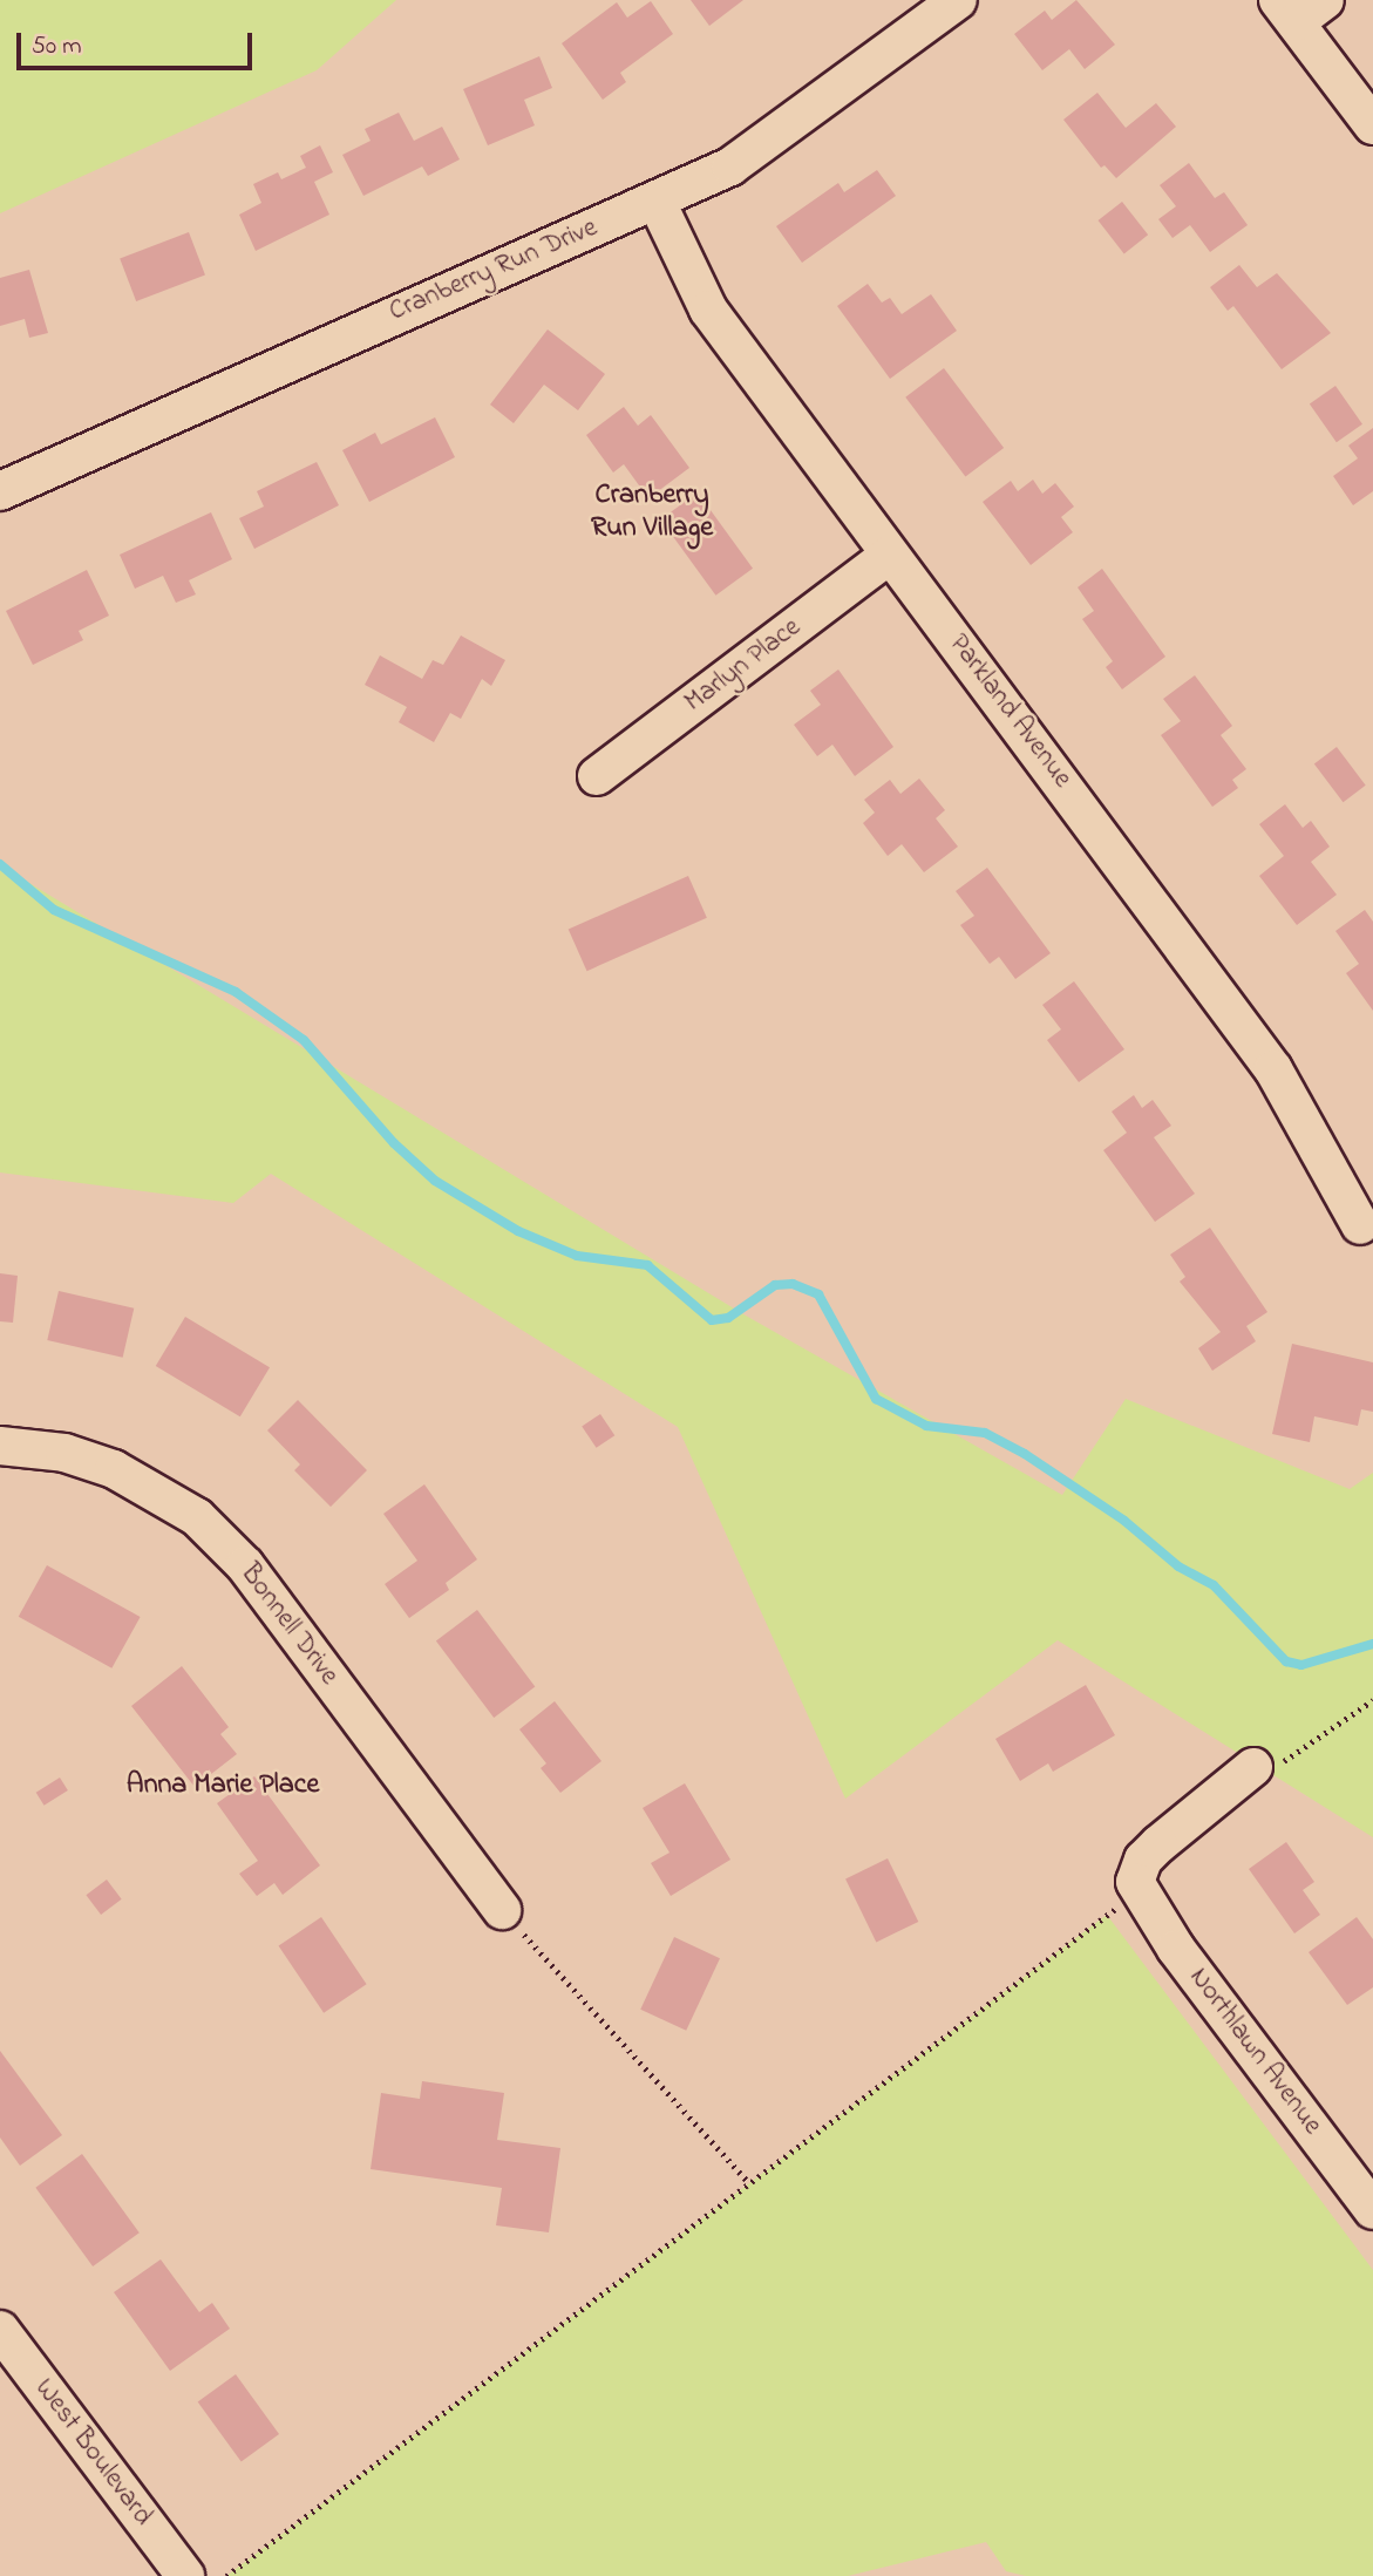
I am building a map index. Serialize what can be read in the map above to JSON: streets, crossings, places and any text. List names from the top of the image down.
{
  "streets": {
    "street": [
      "Cranberry Run Drive",
      "Marlyn Place",
      "Parkland Avenue",
      "Bonnell Drive",
      "Northlawn Avenue",
      "West Boulevard"
    ]
  },
  "crossings": [
    ["Cranberry Run Drive", "Parkland Avenue"],
    ["Marlyn Place", "Parkland Avenue"]
  ],
  "districts": ["Cranberry Run Village", "Anna Marie Place"],
  "scale_bar": "50 m"
}
